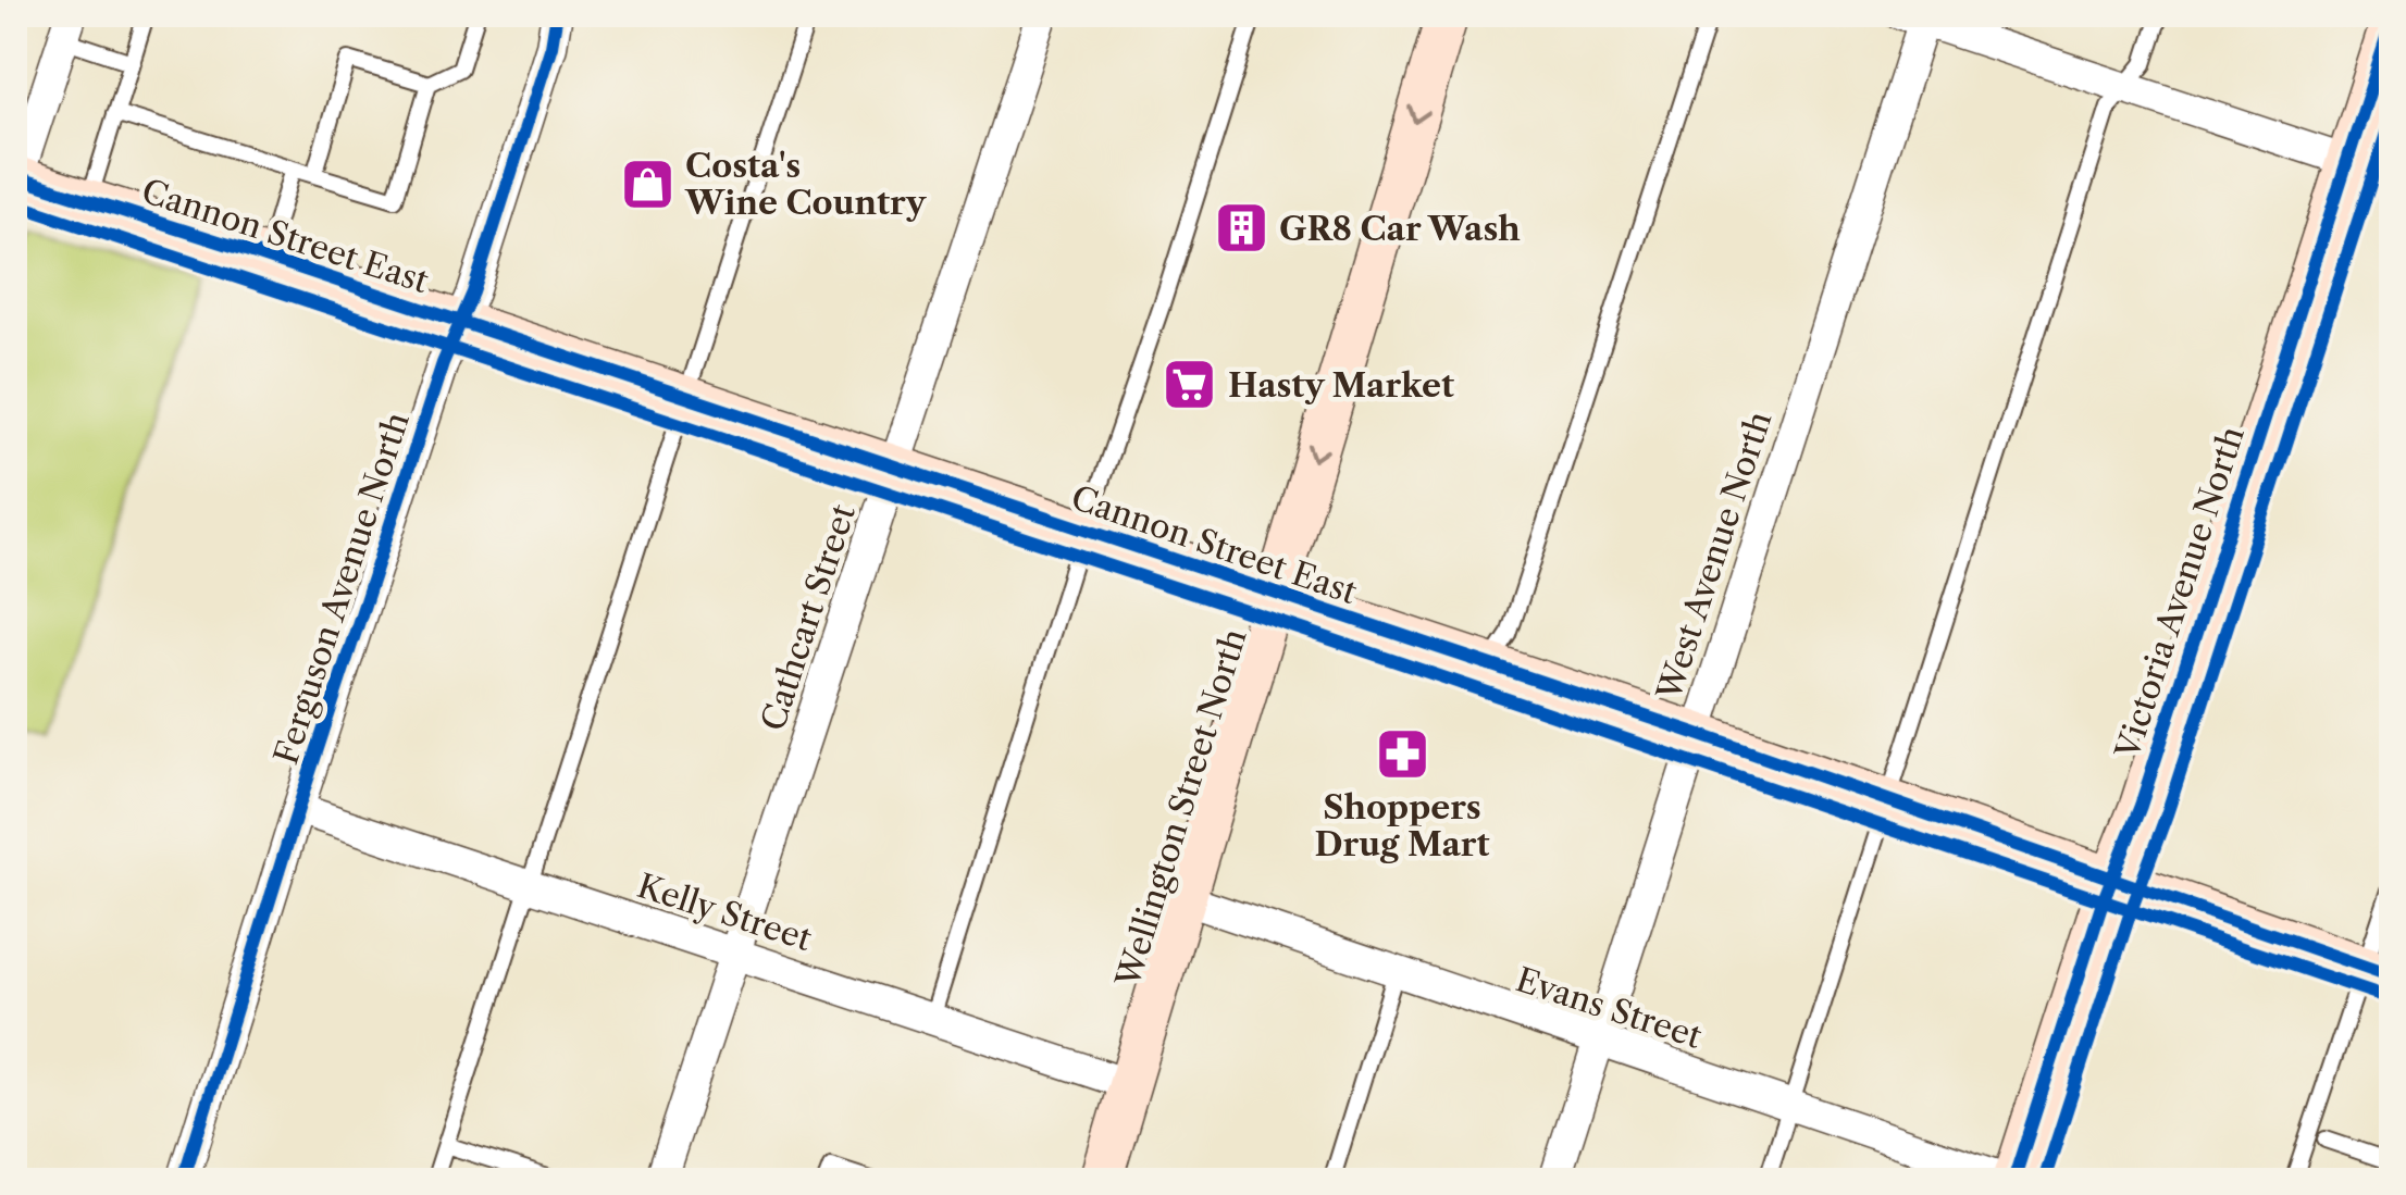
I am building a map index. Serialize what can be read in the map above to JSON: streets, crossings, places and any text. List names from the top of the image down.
{
  "streets": {
    "main road": ["Cannon Street East", "Victoria Avenue North", "Wellington Street North"],
    "street": [
      "West Avenue North",
      "Ferguson Avenue North",
      "Cathcart Street",
      "Kelly Street",
      "Evans Street"
    ]
  },
  "crossings": [
    ["Cannon Street East", "West Avenue North"],
    ["Cannon Street East", "Ferguson Avenue North"],
    ["Cannon Street East", "Victoria Avenue North"],
    ["Cannon Street East", "Cathcart Street"],
    ["Cannon Street East", "Wellington Street North"],
    ["West Avenue North", "Evans Street"],
    ["Ferguson Avenue North", "Kelly Street"],
    ["Victoria Avenue North", "Evans Street"],
    ["Cathcart Street", "Kelly Street"],
    ["Wellington Street North", "Kelly Street"],
    ["Wellington Street North", "Evans Street"]
  ],
  "one_way": ["Wellington Street North"],
  "places": {
    "shop": ["Costa's Wine Country"],
    "building": ["GR8 Car Wash"],
    "supermarket": ["Hasty Market"],
    "pharmacy": ["Shoppers Drug Mart"]
  }
}
